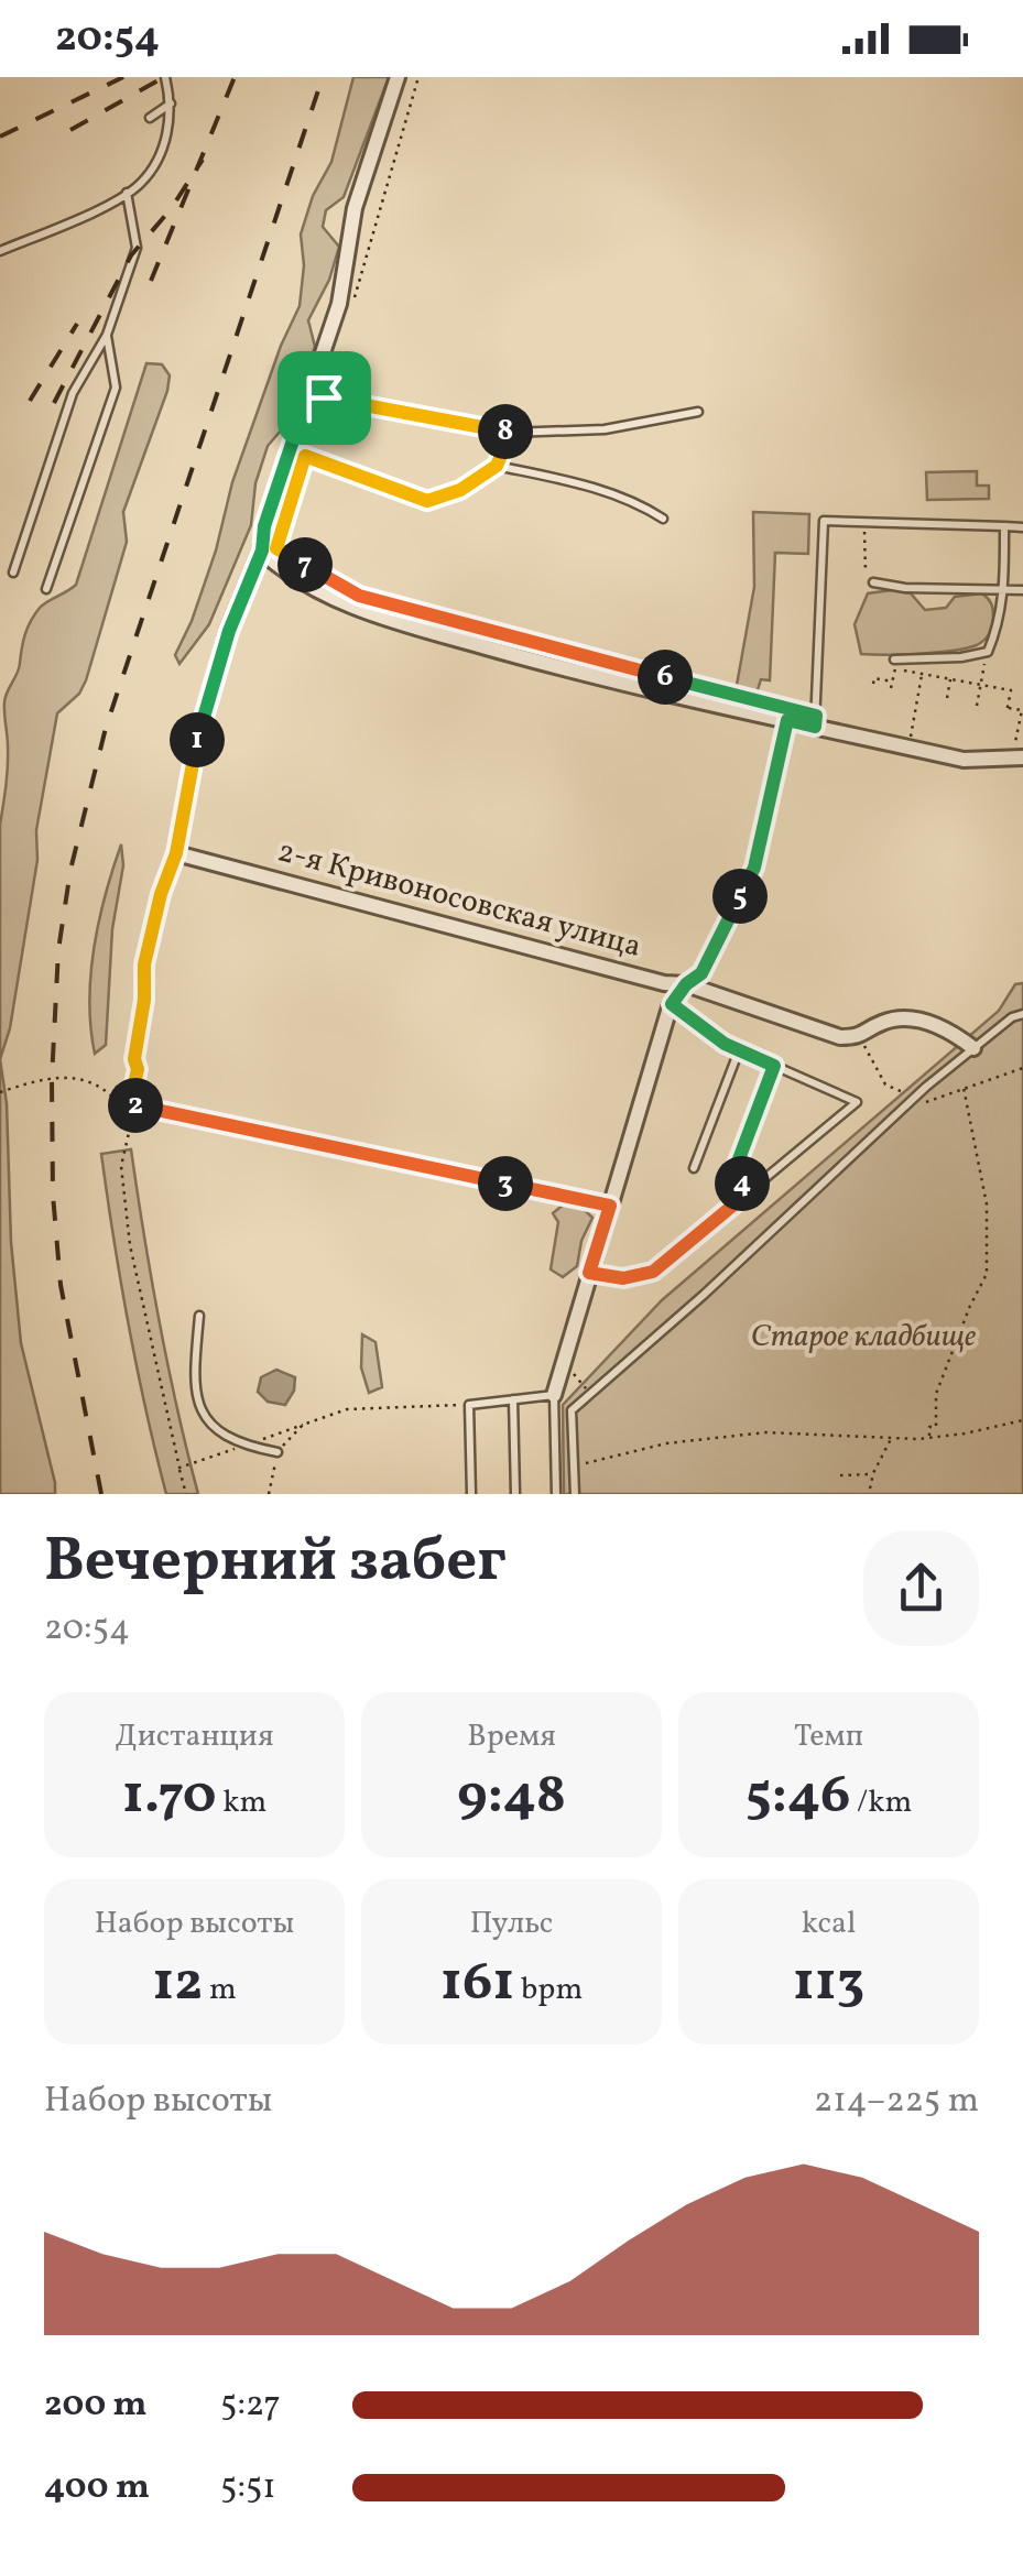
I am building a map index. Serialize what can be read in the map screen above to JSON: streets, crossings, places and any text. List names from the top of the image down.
{
  "streets": {
    "street": ["2-я Кривоносовская улица"]
  },
  "parks": ["Старое кладбище"],
  "page": {
    "status": "20:54",
    "pins": [
      "8",
      "7",
      "6",
      "1",
      "5",
      "2",
      "3",
      "4"
    ],
    "heading": ["Вечерний забег", "20:54"],
    "stats": [
      ["Дистанция", "1.70 km"],
      ["Время", "9:48"],
      ["Темп", "5:46 /km"],
      ["Набор высоты", "12 m"],
      ["Пульс", "161 bpm"],
      ["kcal", "113"]
    ],
    "chart": ["Набор высоты", "214–225 m"],
    "list": [
      {
        "name": "200 m",
        "note": "5:27"
      },
      {
        "name": "400 m",
        "note": "5:51"
      }
    ]
  }
}
